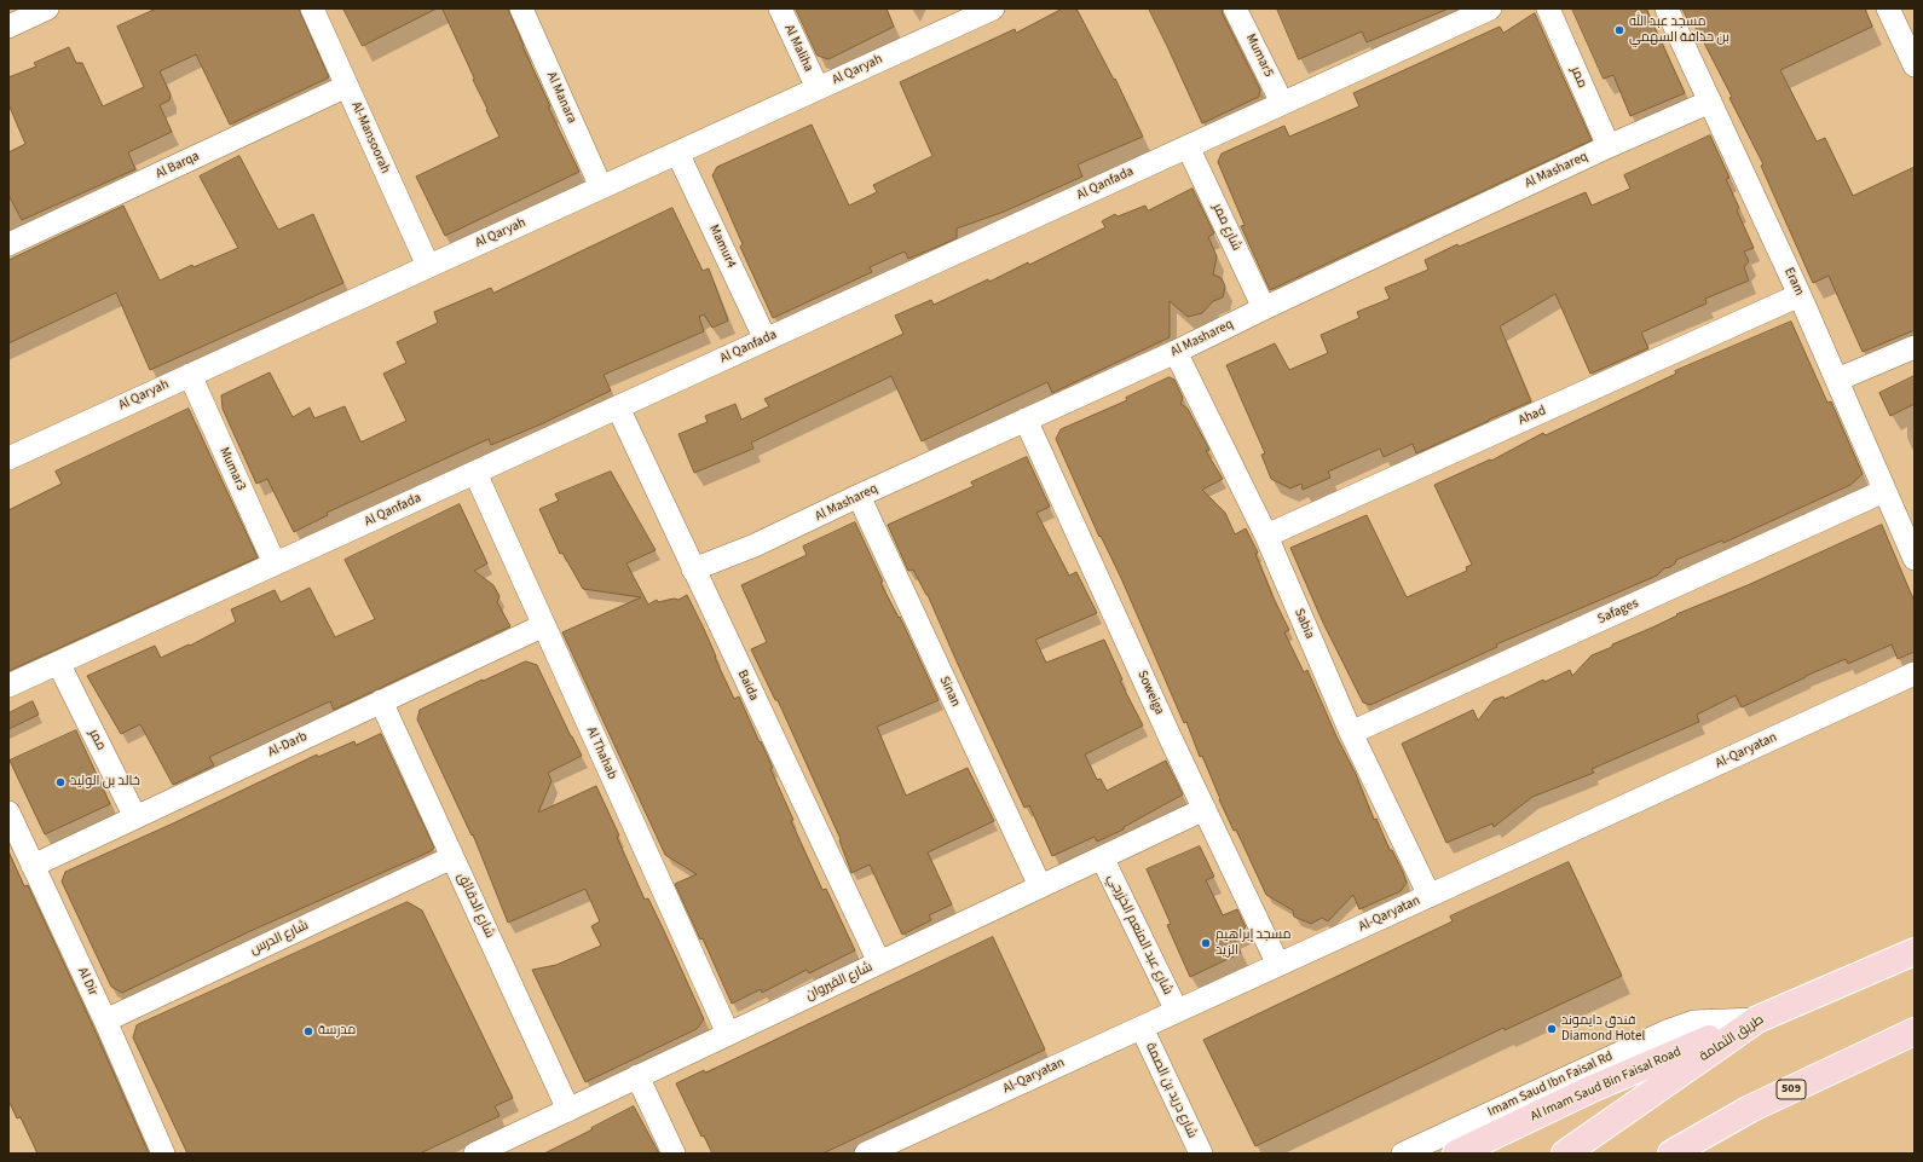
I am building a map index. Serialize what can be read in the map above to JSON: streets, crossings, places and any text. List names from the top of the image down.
{
  "streets": {
    "main road": ["طريق الثمامة", "Al Imam Saud Bin Faisal Road", "509"],
    "street": [
      "Al Maliha",
      "Mumar5",
      "Al Qaryah",
      "ممر",
      "Al Manara",
      "Al-Mansoorah",
      "Al Barqa",
      "Al Mashareq",
      "Al Qanfada",
      "شارع ممر",
      "Mamur4",
      "Eram",
      "Ahad",
      "Mumar3",
      "Safages",
      "Sabia",
      "Baida",
      "Sinan",
      "Soweiga",
      "Al-Darb",
      "Al-Qaryatan",
      "Al Thahab",
      "شارع الدقائق",
      "شارع عبد المنعم الخزرجي",
      "شارع الدرس",
      "Al Dir",
      "شارع القيروان",
      "Imam Saud Ibn Faisal Rd",
      "شارع دريد بن الصمة"
    ]
  },
  "crossings": [
    ["Al Maliha", "Al Qaryah"],
    ["Mumar5", "Al Qanfada"],
    ["Al Qaryah", "Al Manara"],
    ["Al Qaryah", "Al-Mansoorah"],
    ["Al Qaryah", "Mamur4"],
    ["Al Qaryah", "Mumar3"],
    ["ممر", "Al Mashareq"],
    ["ممر", "Al Qanfada"],
    ["ممر", "Al-Darb"],
    ["Al-Mansoorah", "Al Barqa"],
    ["Al Mashareq", "شارع ممر"],
    ["Al Mashareq", "Eram"],
    ["Al Mashareq", "Sabia"],
    ["Al Mashareq", "Baida"],
    ["Al Mashareq", "Sinan"],
    ["Al Mashareq", "Soweiga"],
    ["Al Qanfada", "شارع ممر"],
    ["Al Qanfada", "Mamur4"],
    ["Al Qanfada", "Mumar3"],
    ["Al Qanfada", "Baida"],
    ["Al Qanfada", "Al Thahab"],
    ["Eram", "Ahad"],
    ["Eram", "Safages"],
    ["Ahad", "Sabia"],
    ["Safages", "Sabia"],
    ["Sabia", "Al-Qaryatan"],
    ["Baida", "شارع القيروان"],
    ["Sinan", "شارع القيروان"],
    ["Soweiga", "Al-Qaryatan"],
    ["Soweiga", "شارع القيروان"],
    ["Al-Darb", "Al Thahab"],
    ["Al-Darb", "شارع الدقائق"],
    ["Al-Darb", "Al Dir"],
    ["Al-Qaryatan", "شارع عبد المنعم الخزرجي"],
    ["Al-Qaryatan", "شارع دريد بن الصمة"],
    ["Al Thahab", "شارع القيروان"],
    ["شارع الدقائق", "شارع الدرس"],
    ["شارع الدقائق", "شارع القيروان"],
    ["شارع عبد المنعم الخزرجي", "شارع القيروان"],
    ["شارع الدرس", "Al Dir"],
    ["طريق الثمامة", "Imam Saud Ibn Faisal Rd"],
    ["طريق الثمامة", "Al Imam Saud Bin Faisal Road"],
    ["Imam Saud Ibn Faisal Rd", "Al Imam Saud Bin Faisal Road"]
  ],
  "places": [
    "مسجد عبد الله بن حذافة السهمي",
    "خالد بن الوليد",
    "مسجد إبراهيم الزيد",
    "فندق دايموند Diamond Hotel",
    "مدرسة"
  ]
}
